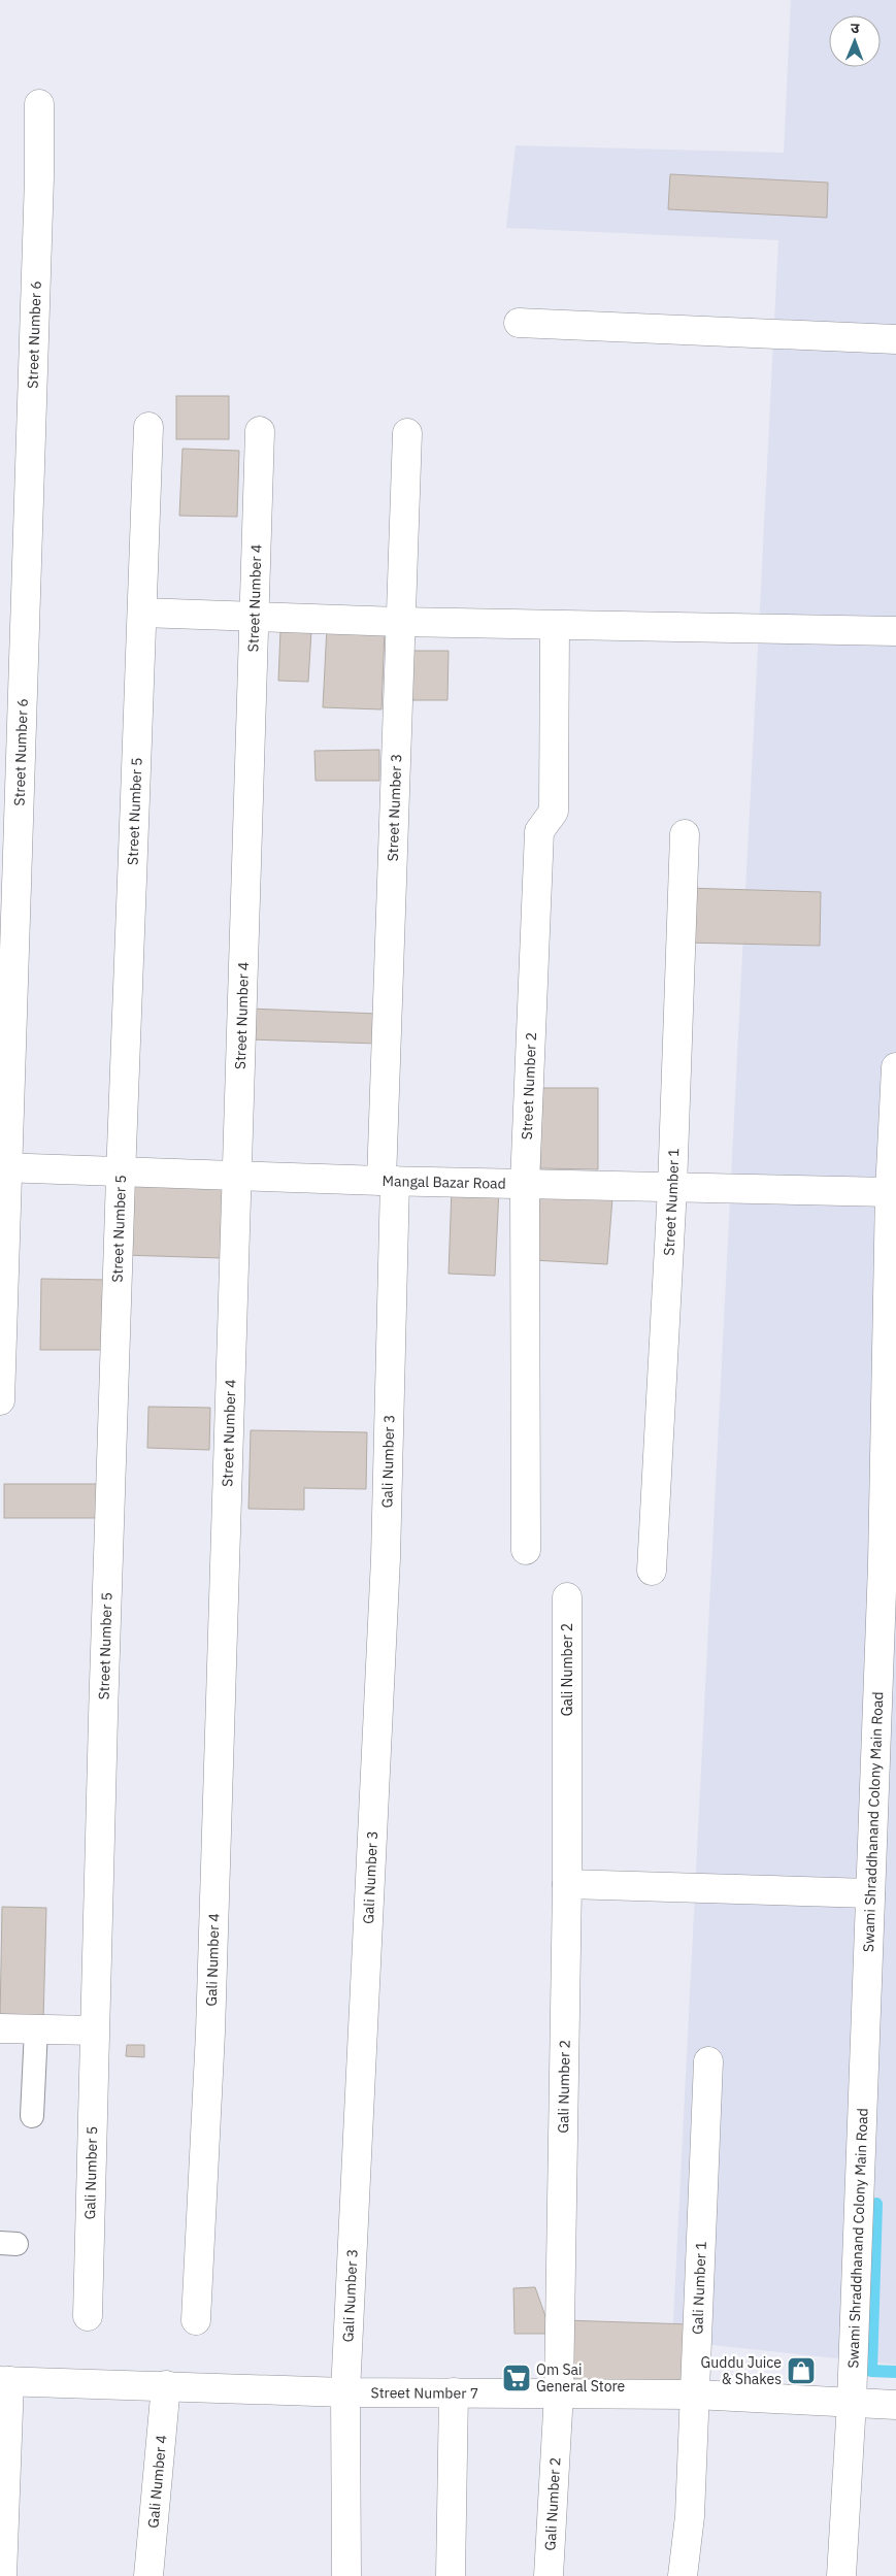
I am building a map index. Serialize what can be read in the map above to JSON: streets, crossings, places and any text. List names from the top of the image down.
{
  "streets": {
    "street": [
      "Street Number 6",
      "Street Number 4",
      "Street Number 3",
      "Street Number 5",
      "Street Number 2",
      "Mangal Bazar Road",
      "Street Number 1",
      "Gali Number 3",
      "Gali Number 2",
      "Swami Shraddhanand Colony Main Road",
      "Gali Number 4",
      "Gali Number 5",
      "Gali Number 1",
      "Street Number 7"
    ]
  },
  "crossings": [
    ["Street Number 6", "Mangal Bazar Road"],
    ["Street Number 4", "Mangal Bazar Road"],
    ["Street Number 4", "Gali Number 4"],
    ["Street Number 3", "Mangal Bazar Road"],
    ["Street Number 3", "Gali Number 3"],
    ["Street Number 5", "Mangal Bazar Road"],
    ["Street Number 5", "Gali Number 5"],
    ["Street Number 2", "Mangal Bazar Road"],
    ["Mangal Bazar Road", "Street Number 1"],
    ["Mangal Bazar Road", "Gali Number 3"],
    ["Mangal Bazar Road", "Swami Shraddhanand Colony Main Road"],
    ["Gali Number 3", "Street Number 7"],
    ["Gali Number 2", "Street Number 7"],
    ["Swami Shraddhanand Colony Main Road", "Street Number 7"],
    ["Gali Number 4", "Street Number 7"],
    ["Gali Number 1", "Street Number 7"]
  ],
  "places": {
    "shop": ["Guddu Juice & Shakes"],
    "supermarket": ["Om Sai General Store"]
  },
  "north": "top"
}
